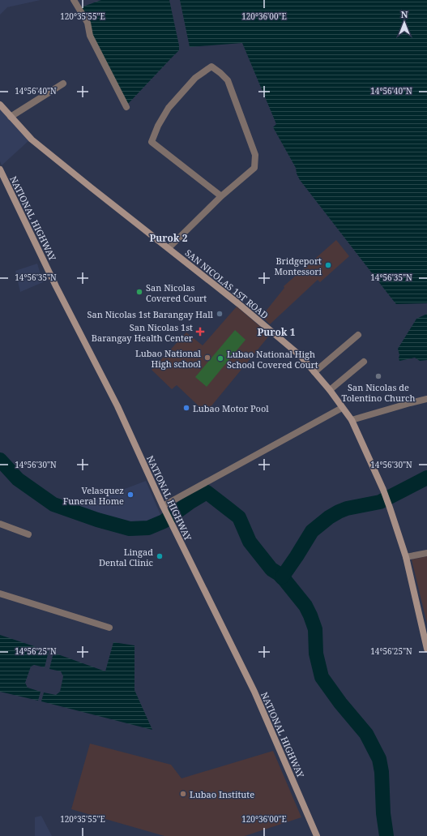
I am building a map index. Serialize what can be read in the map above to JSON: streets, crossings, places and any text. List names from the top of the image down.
{
  "streets": {
    "main road": ["NATIONAL HIGHWAY", "SAN NICOLAS 1ST ROAD"]
  },
  "districts": ["Purok 2", "Purok 1"],
  "places": {
    "other": [
      "Bridgeport Montessori",
      "San Nicolas Covered Court",
      "San Nicolas 1st Barangay Hall",
      "Lubao National High school",
      "Lubao National High School Covered Court",
      "San Nicolas de Tolentino Church",
      "Lubao Motor Pool",
      "Velasquez Funeral Home",
      "Lingad Dental Clinic",
      "Lubao Institute"
    ],
    "health": ["San Nicolas 1st Barangay Health Center"]
  },
  "north": "top",
  "coordinates": [
    "120°35'55\"E",
    "120°36'00\"E",
    "14°56'40\"N",
    "14°56'35\"N",
    "14°56'30\"N",
    "14°56'25\"N"
  ]
}
